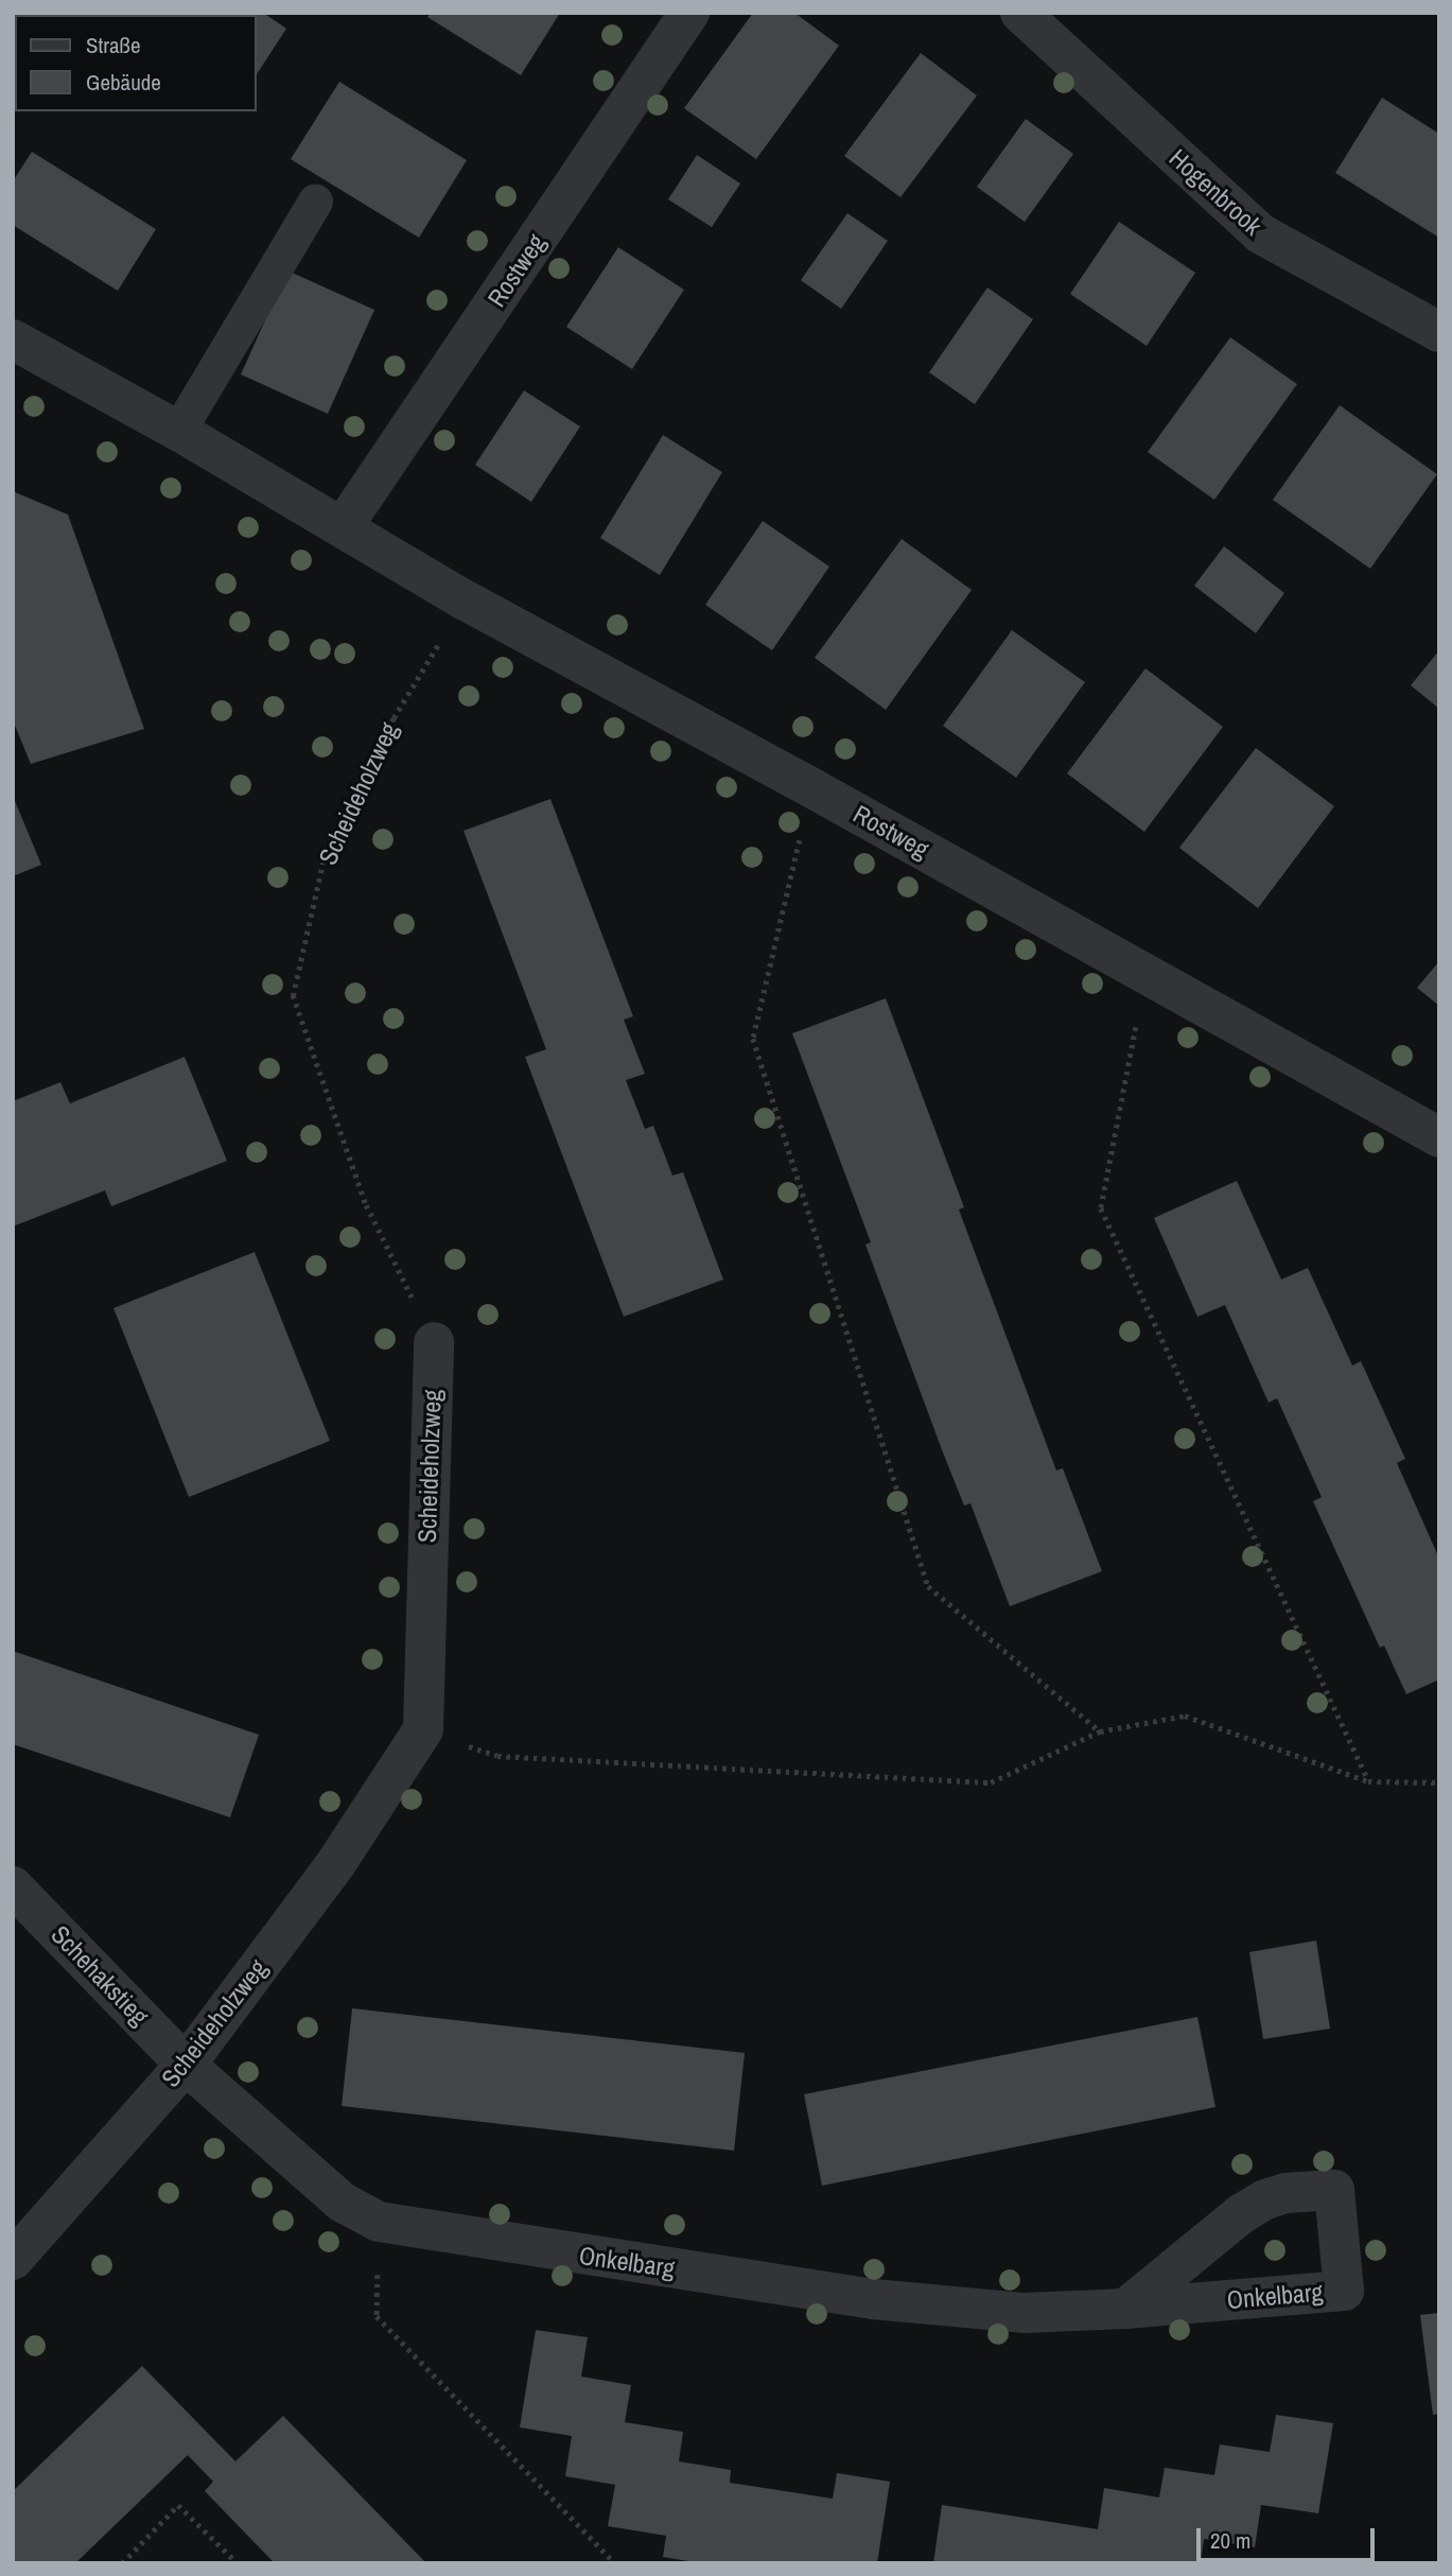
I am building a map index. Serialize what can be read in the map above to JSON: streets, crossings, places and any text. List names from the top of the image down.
{
  "streets": {
    "street": [
      "Hogenbrook",
      "Rostweg",
      "Scheideholzweg",
      "Schehakstieg",
      "Onkelbarg"
    ]
  },
  "crossings": [
    ["Rostweg", "Scheideholzweg"],
    ["Scheideholzweg", "Schehakstieg"],
    ["Scheideholzweg", "Onkelbarg"],
    ["Schehakstieg", "Onkelbarg"]
  ],
  "legend": ["Straße", "Gebäude"],
  "scale_bar": "20 m"
}
